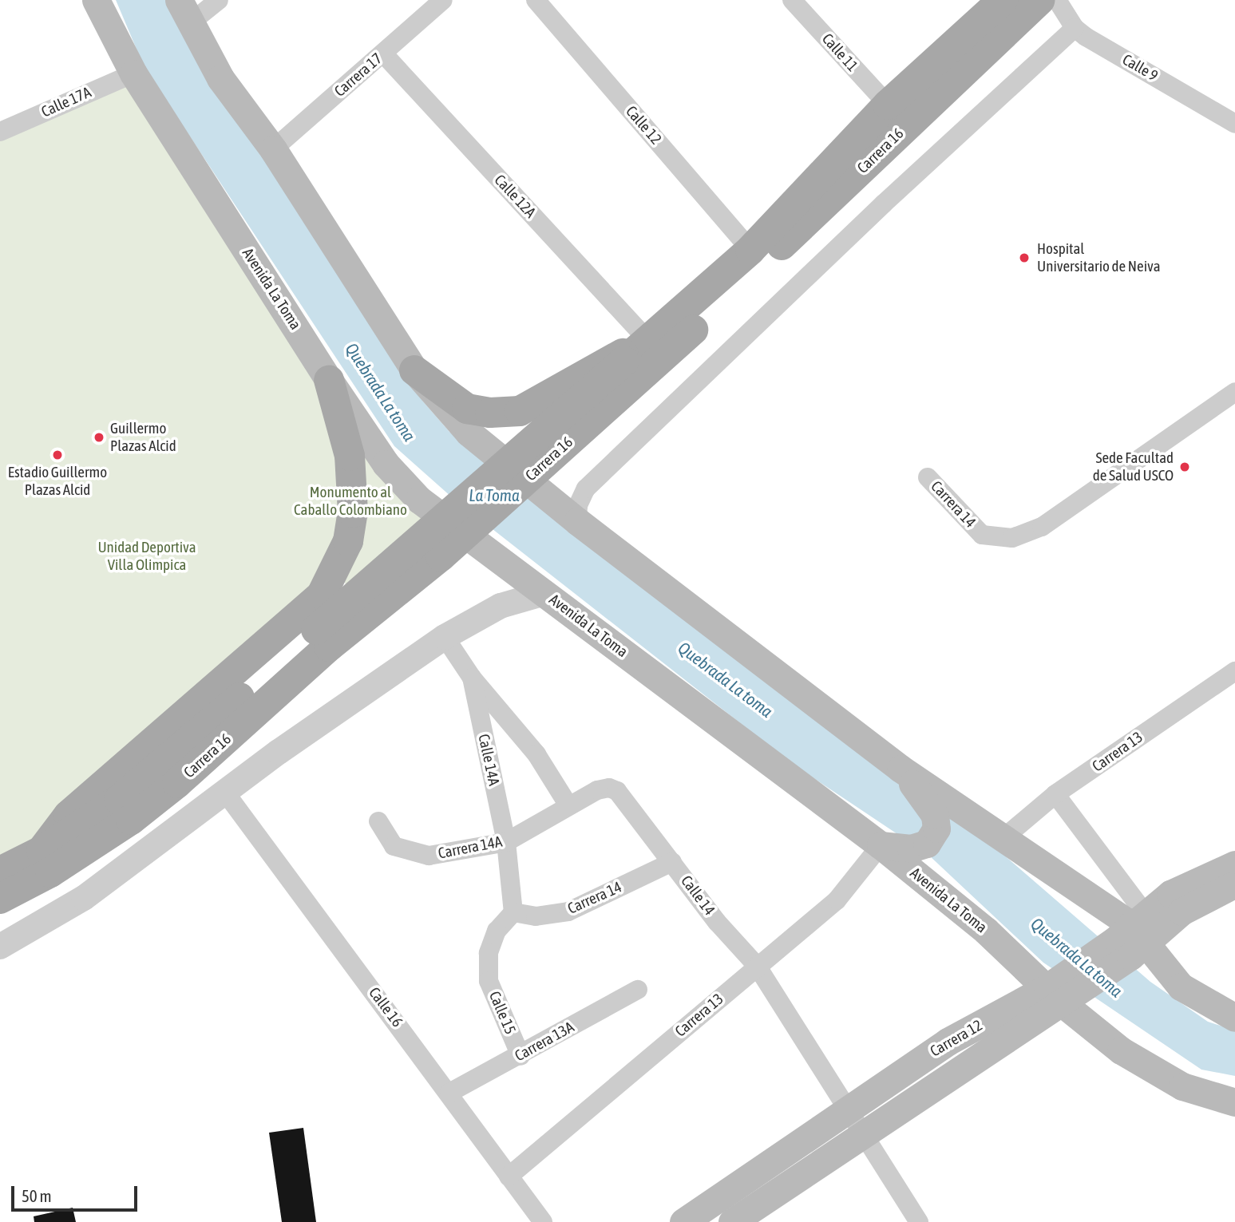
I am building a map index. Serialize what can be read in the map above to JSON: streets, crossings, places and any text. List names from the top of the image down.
{
  "streets": {
    "main road": ["Carrera 16", "Avenida La Toma", "Carrera 12"],
    "street": [
      "Calle 11",
      "Calle 9",
      "Carrera 17",
      "Calle 17A",
      "Calle 12",
      "Calle 12A",
      "Carrera 14",
      "Carrera 13",
      "Calle 14A",
      "Carrera 14A",
      "Calle 14",
      "Calle 16",
      "Calle 15",
      "Carrera 13A"
    ]
  },
  "crossings": [
    ["Calle 11", "Carrera 16"],
    ["Carrera 17", "Calle 12A"],
    ["Calle 17A", "Avenida La Toma"],
    ["Calle 12", "Carrera 16"],
    ["Carrera 16", "Calle 12A"],
    ["Avenida La Toma", "Carrera 13"],
    ["Avenida La Toma", "Carrera 12"],
    ["Carrera 14", "Calle 14"],
    ["Carrera 14", "Calle 15"],
    ["Carrera 13", "Calle 14"],
    ["Carrera 13", "Calle 16"],
    ["Calle 14A", "Carrera 14A"],
    ["Carrera 14A", "Calle 14"],
    ["Calle 14", "Carrera 12"],
    ["Calle 16", "Carrera 13A"],
    ["Calle 15", "Carrera 13A"]
  ],
  "water": ["Quebrada La toma", "La Toma"],
  "parks": ["Monumento al Caballo Colombiano", "Unidad Deportiva Villa Olimpica"],
  "places": [
    "Hospital Universitario de Neiva",
    "Guillermo Plazas Alcid",
    "Estadio Guillermo Plazas Alcid",
    "Sede Facultad de Salud USCO"
  ],
  "scale_bar": "50 m"
}
